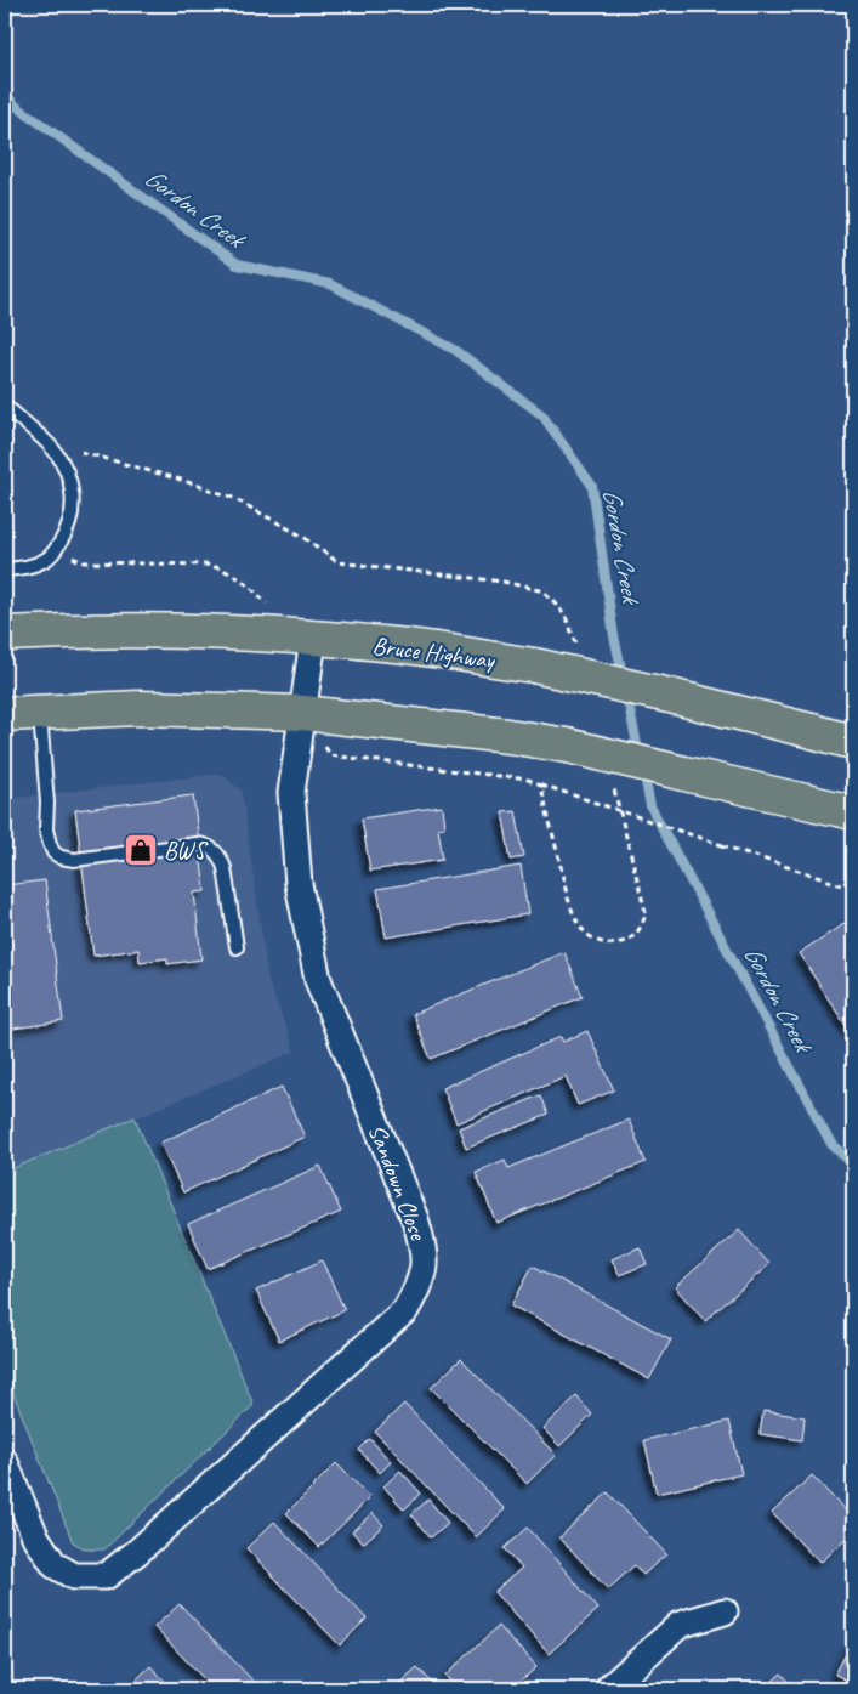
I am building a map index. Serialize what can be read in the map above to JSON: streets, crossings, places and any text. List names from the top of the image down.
{
  "streets": {
    "main road": ["Bruce Highway"],
    "street": ["Sandown Close"]
  },
  "crossings": [
    ["Bruce Highway", "Sandown Close"]
  ],
  "water": ["Gordon Creek"],
  "places": {
    "shop": ["BWS"]
  }
}
